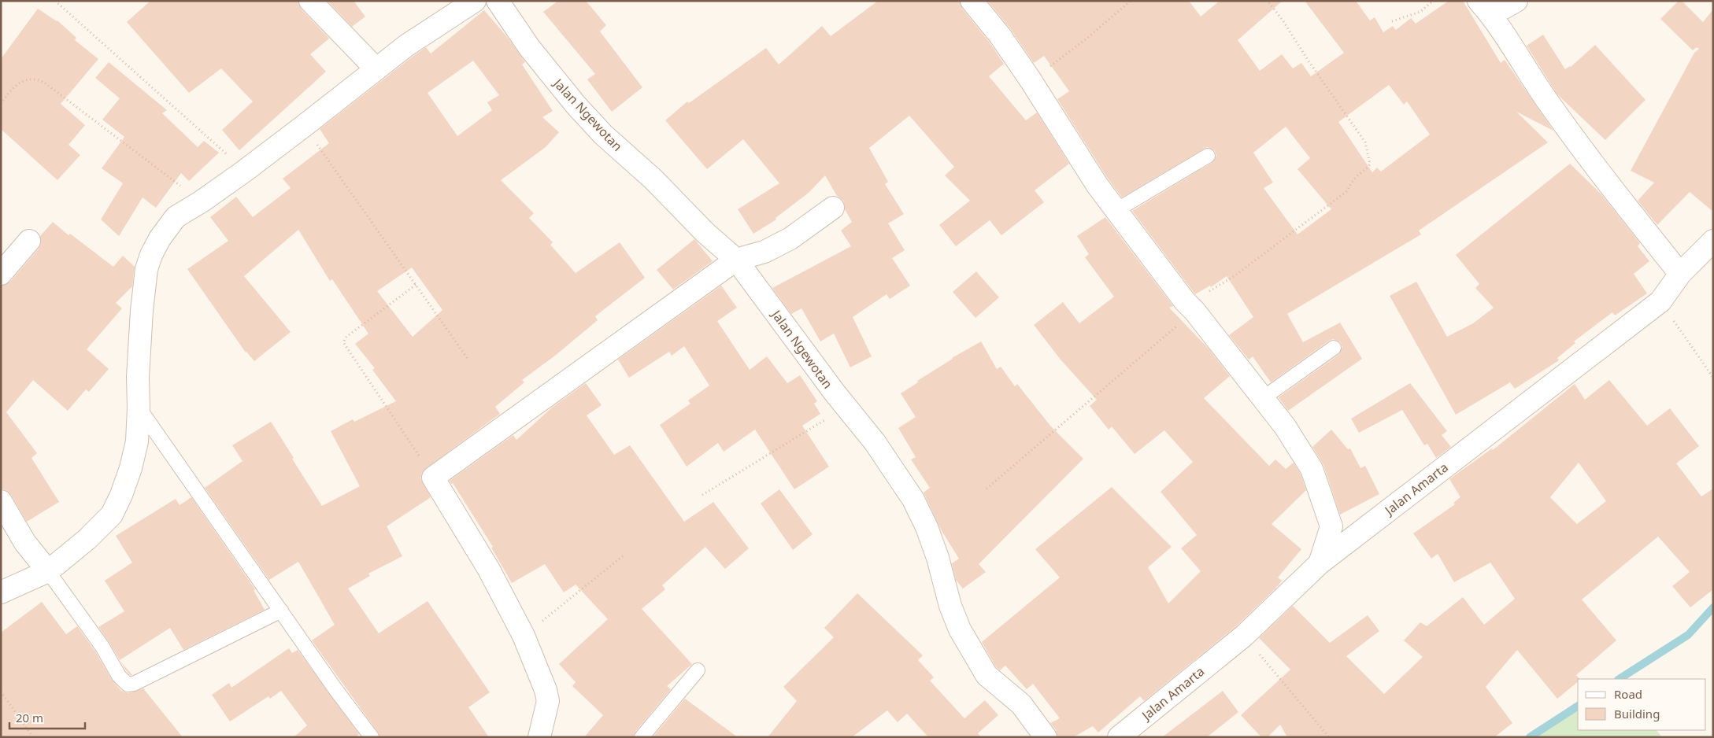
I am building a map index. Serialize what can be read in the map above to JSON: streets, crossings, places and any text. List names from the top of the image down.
{
  "streets": {
    "street": ["Jalan Ngewotan", "Jalan Amarta"]
  },
  "legend": ["Road", "Building"],
  "scale_bar": "20 m"
}
